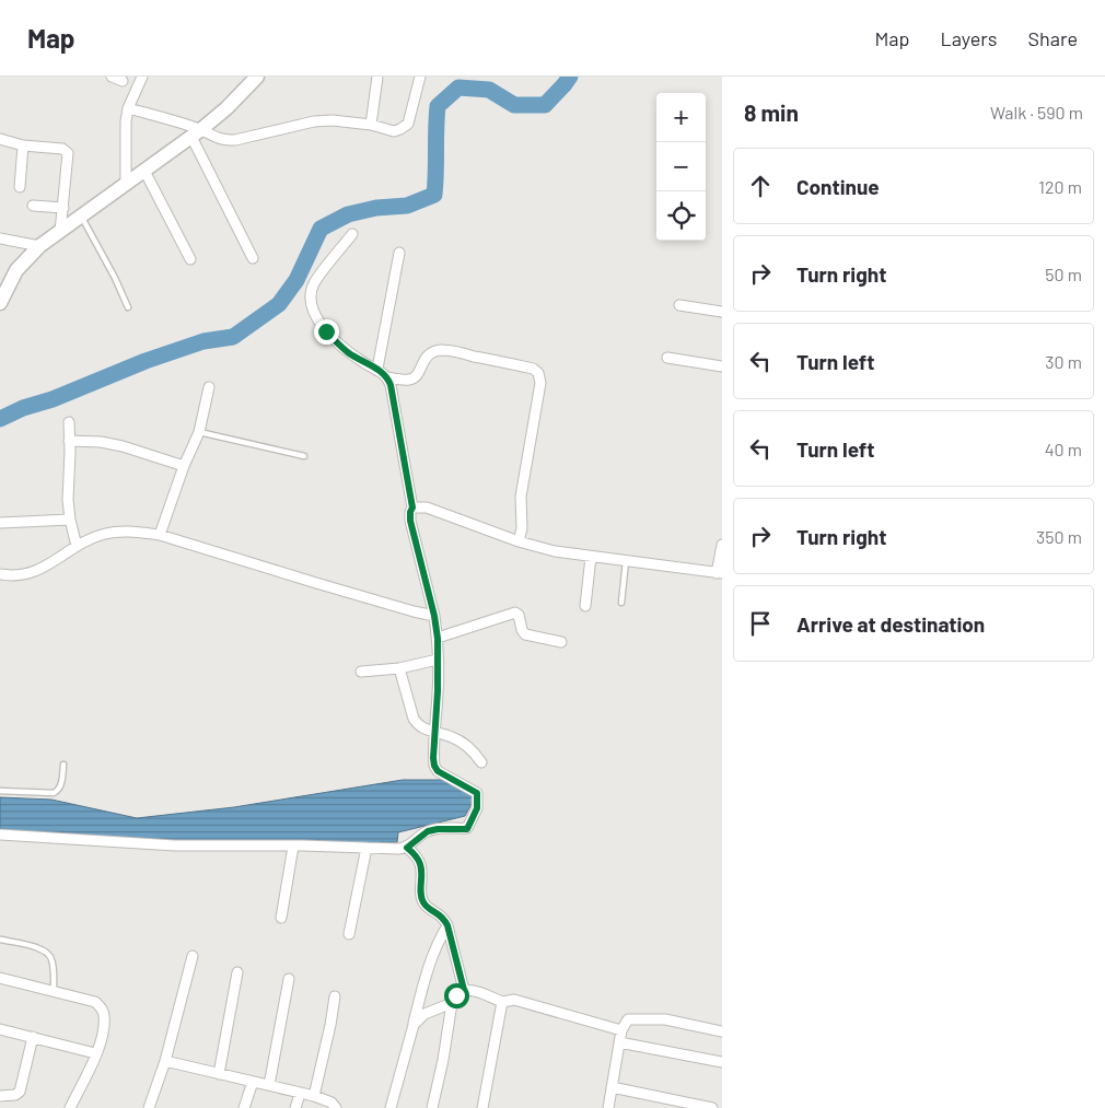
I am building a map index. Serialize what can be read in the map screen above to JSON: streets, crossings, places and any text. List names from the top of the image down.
{
  "page": {
    "header": "Map",
    "nav": ["Map", "Layers", "Share"],
    "heading": ["8 min", "Walk · 590 m"],
    "map_buttons": ["+", "−"],
    "list": [
      ["Continue", "120 m"],
      ["Turn right", "50 m"],
      ["Turn left", "30 m"],
      ["Turn left", "40 m"],
      ["Turn right", "350 m"],
      "Arrive at destination"
    ]
  }
}
